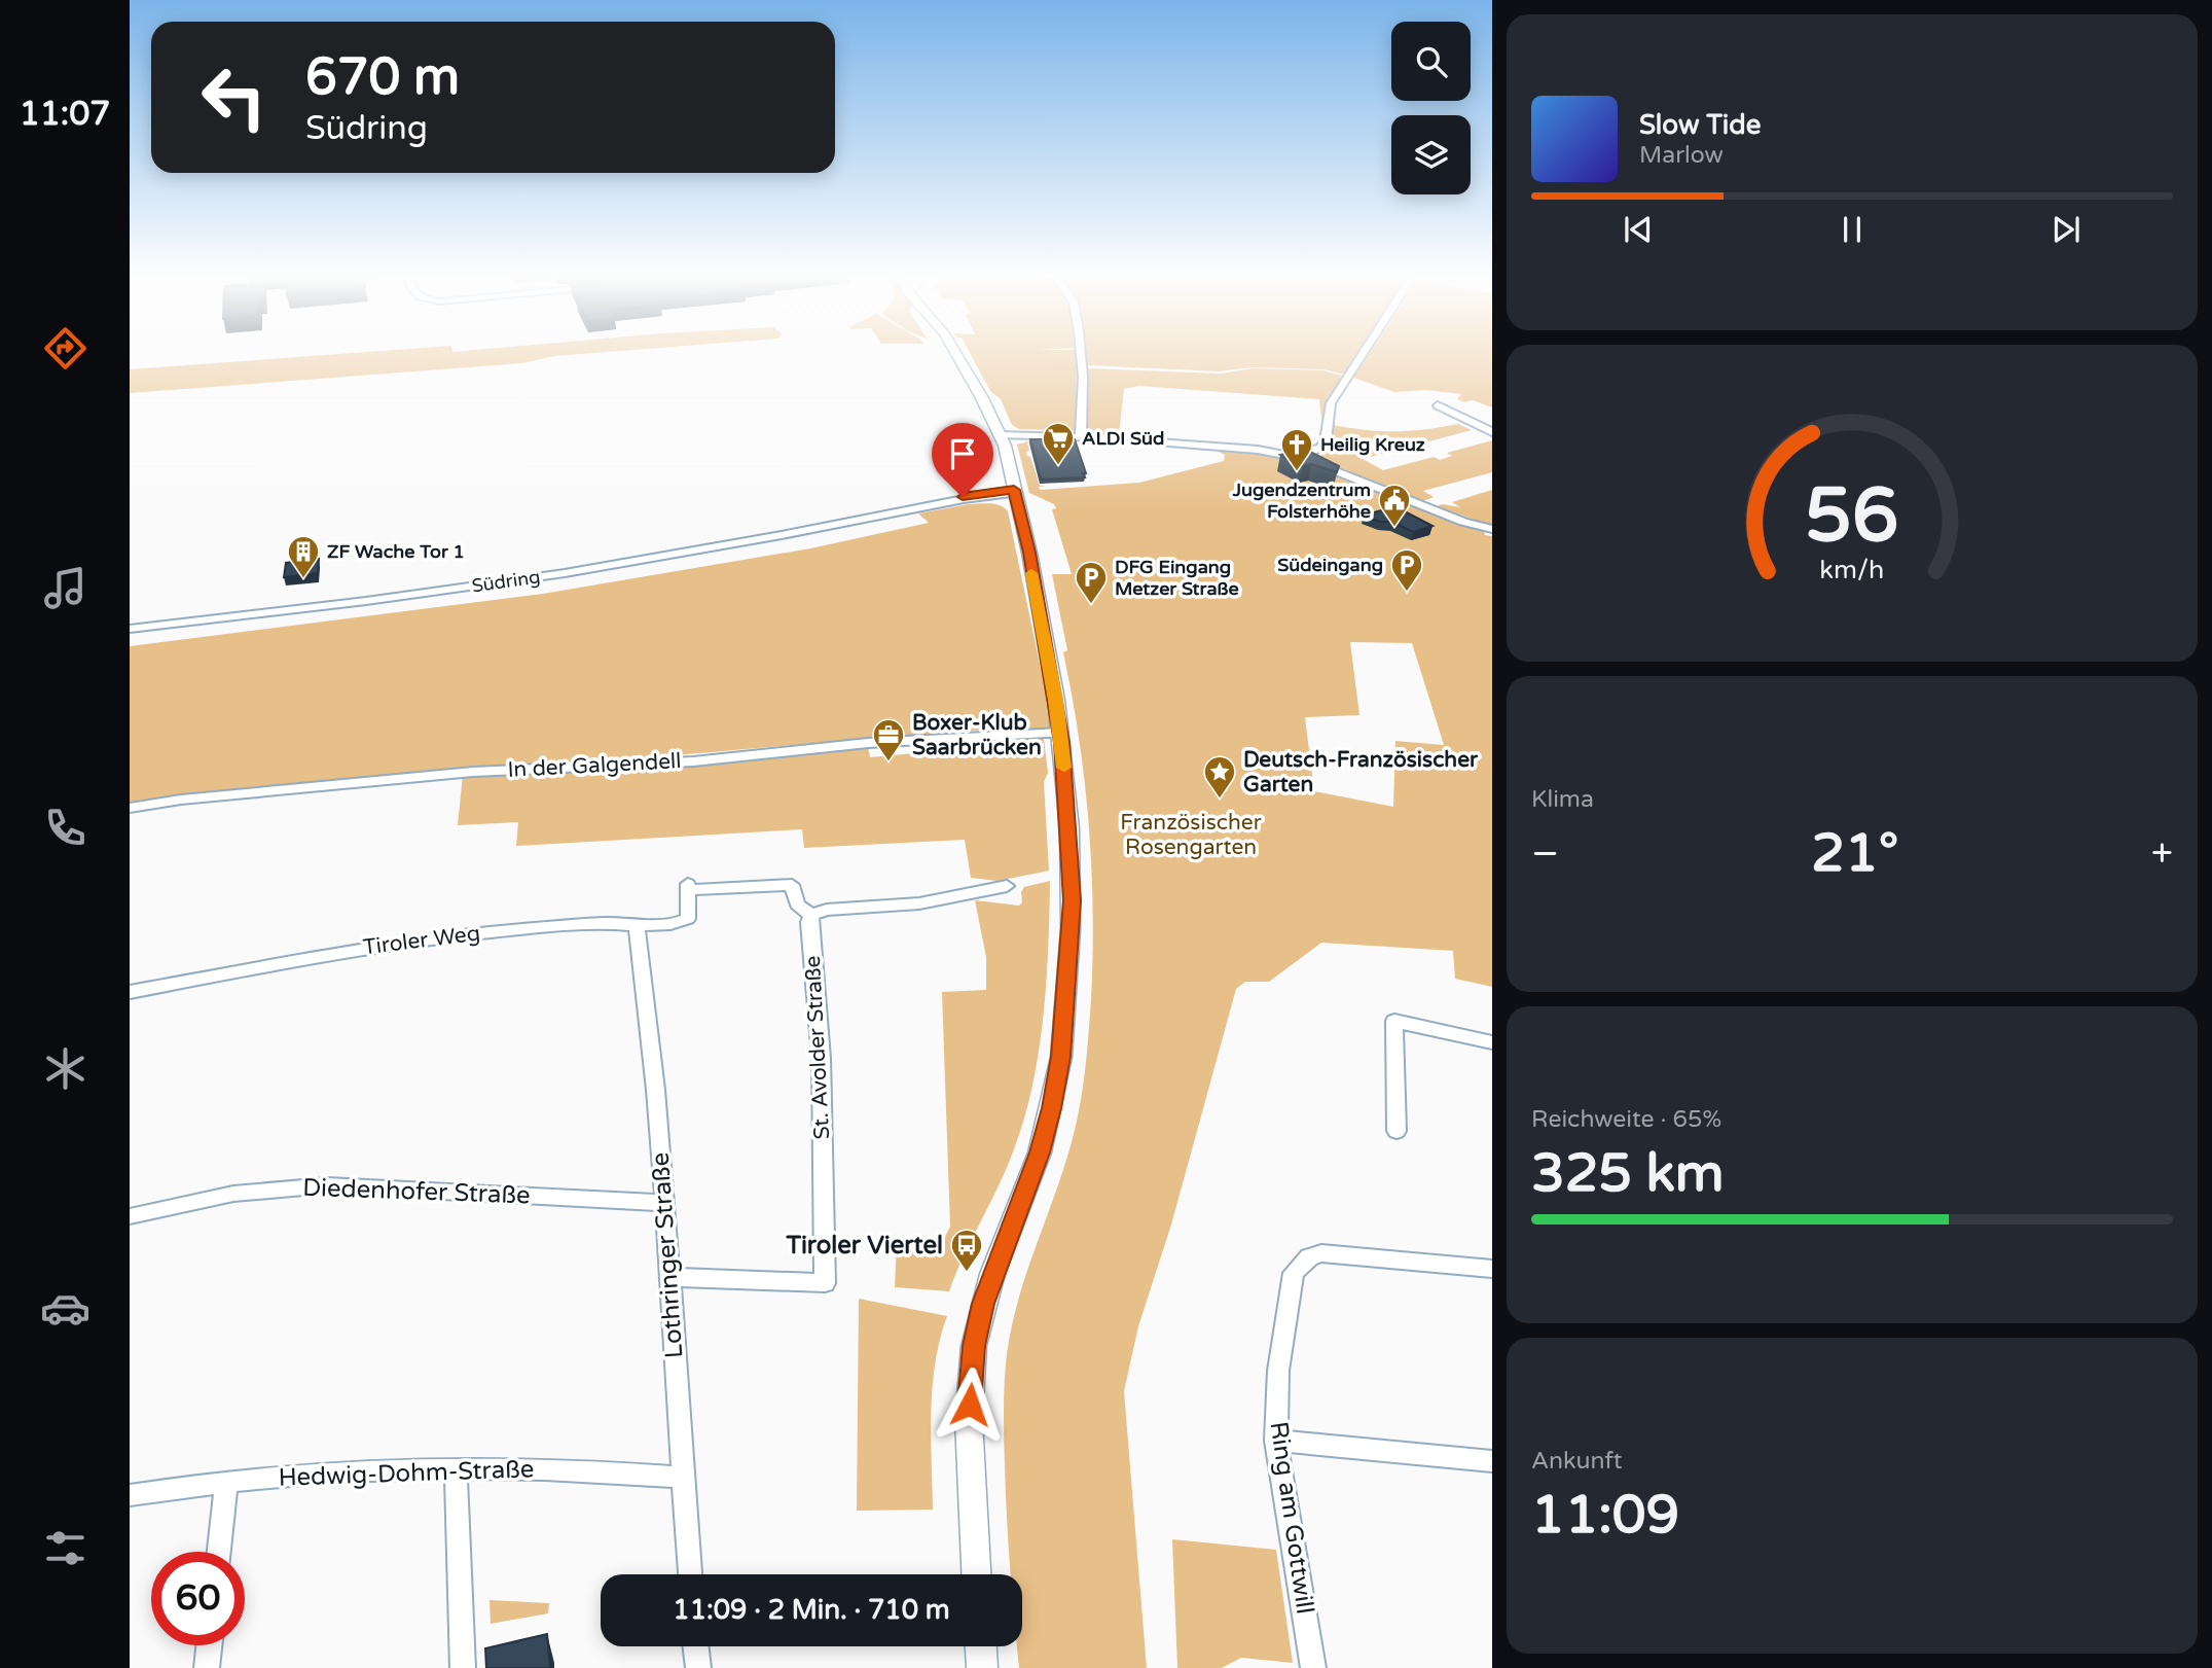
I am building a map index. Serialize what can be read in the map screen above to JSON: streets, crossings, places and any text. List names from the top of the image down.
{
  "streets": {
    "street": [
      "Südring",
      "In der Galgendell",
      "Tiroler Weg",
      "St. Avolder Straße",
      "Diedenhofer Straße",
      "Lothringer Straße",
      "Hedwig-Dohm-Straße",
      "Ring am Gottwill"
    ]
  },
  "crossings": [
    ["Tiroler Weg", "St. Avolder Straße"],
    ["Tiroler Weg", "Lothringer Straße"],
    ["St. Avolder Straße", "Lothringer Straße"],
    ["Diedenhofer Straße", "Lothringer Straße"],
    ["Lothringer Straße", "Hedwig-Dohm-Straße"]
  ],
  "parks": ["Französischer Rosengarten"],
  "places": {
    "supermarket": ["ALDI Süd"],
    "church": ["Heilig Kreuz"],
    "public building": ["Jugendzentrum Folsterhöhe"],
    "building": ["ZF Wache Tor 1"],
    "parking": ["Südeingang", "DFG Eingang Metzer Straße"],
    "office": ["Boxer-Klub Saarbrücken"],
    "place": ["Deutsch-Französischer Garten"],
    "bus stop": ["Tiroler Viertel"]
  },
  "page": {
    "tabs": "11:07",
    "turn": ["670 m", "Südring"],
    "song": ["Slow Tide", "Marlow"],
    "tile": [
      "Klima",
      ["Reichweite · 65%", "325 km"],
      ["Ankunft", "11:09"]
    ],
    "heat": ["−", "21°", "+"],
    "limit": "60",
    "trip": "11:09 · 2 Min. · 710 m",
    "gauge": ["56", "km/h"]
  }
}
